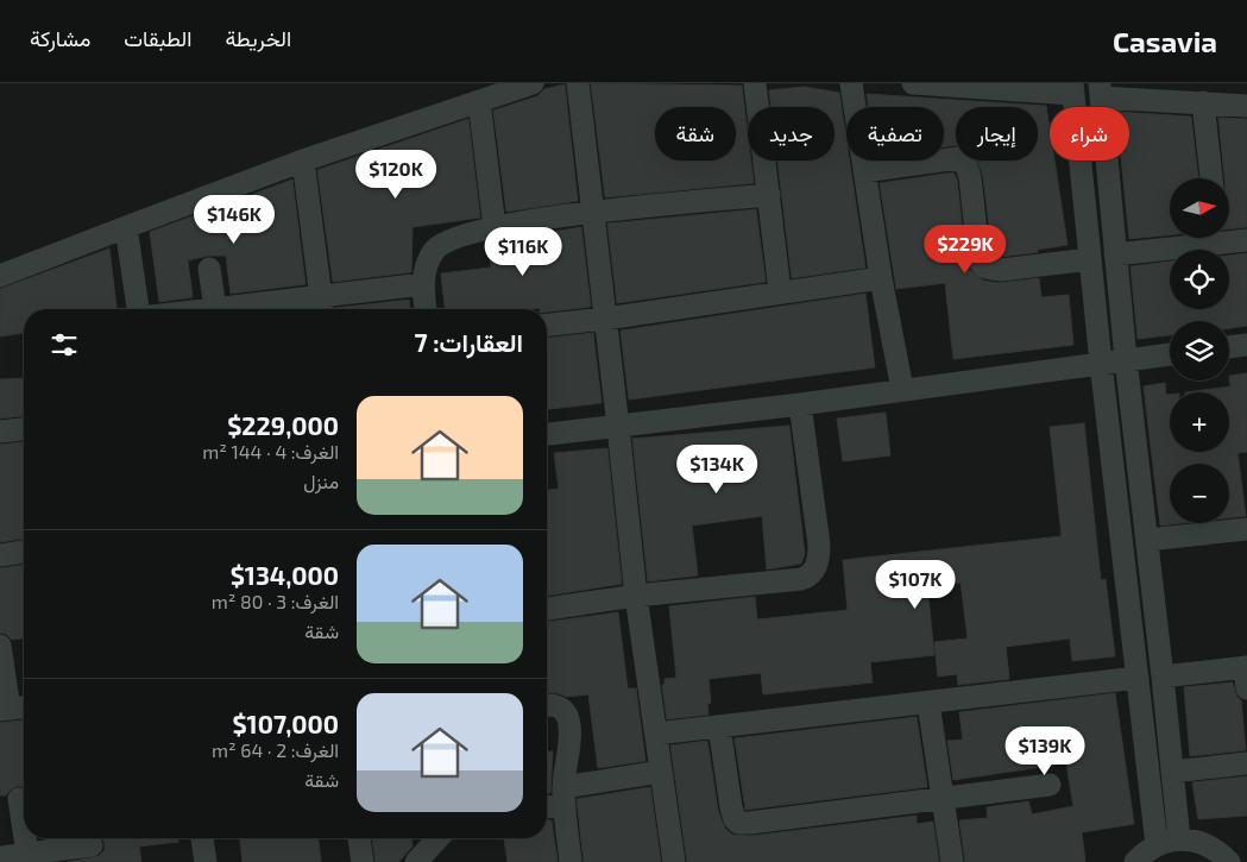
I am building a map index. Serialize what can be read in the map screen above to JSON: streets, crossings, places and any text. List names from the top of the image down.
{
  "north": "right",
  "page": {
    "header": "Casavia",
    "nav": ["الخريطة", "الطبقات", "مشاركة"],
    "chip": [
      "شراء",
      "إيجار",
      "تصفية",
      "جديد",
      "شقة"
    ],
    "price": [
      "$120K",
      "$146K",
      "$229K",
      "$116K",
      "$134K",
      "$107K",
      "$139K"
    ],
    "map_buttons": ["+", "−"],
    "heading": "العقارات: 7",
    "list": [
      {
        "name": "$229,000",
        "note": "الغرف: 4 · 144 m² · منزل"
      },
      {
        "name": "$134,000",
        "note": "الغرف: 3 · 80 m² · شقة"
      },
      {
        "name": "$107,000",
        "note": "الغرف: 2 · 64 m² · شقة"
      }
    ]
  }
}
